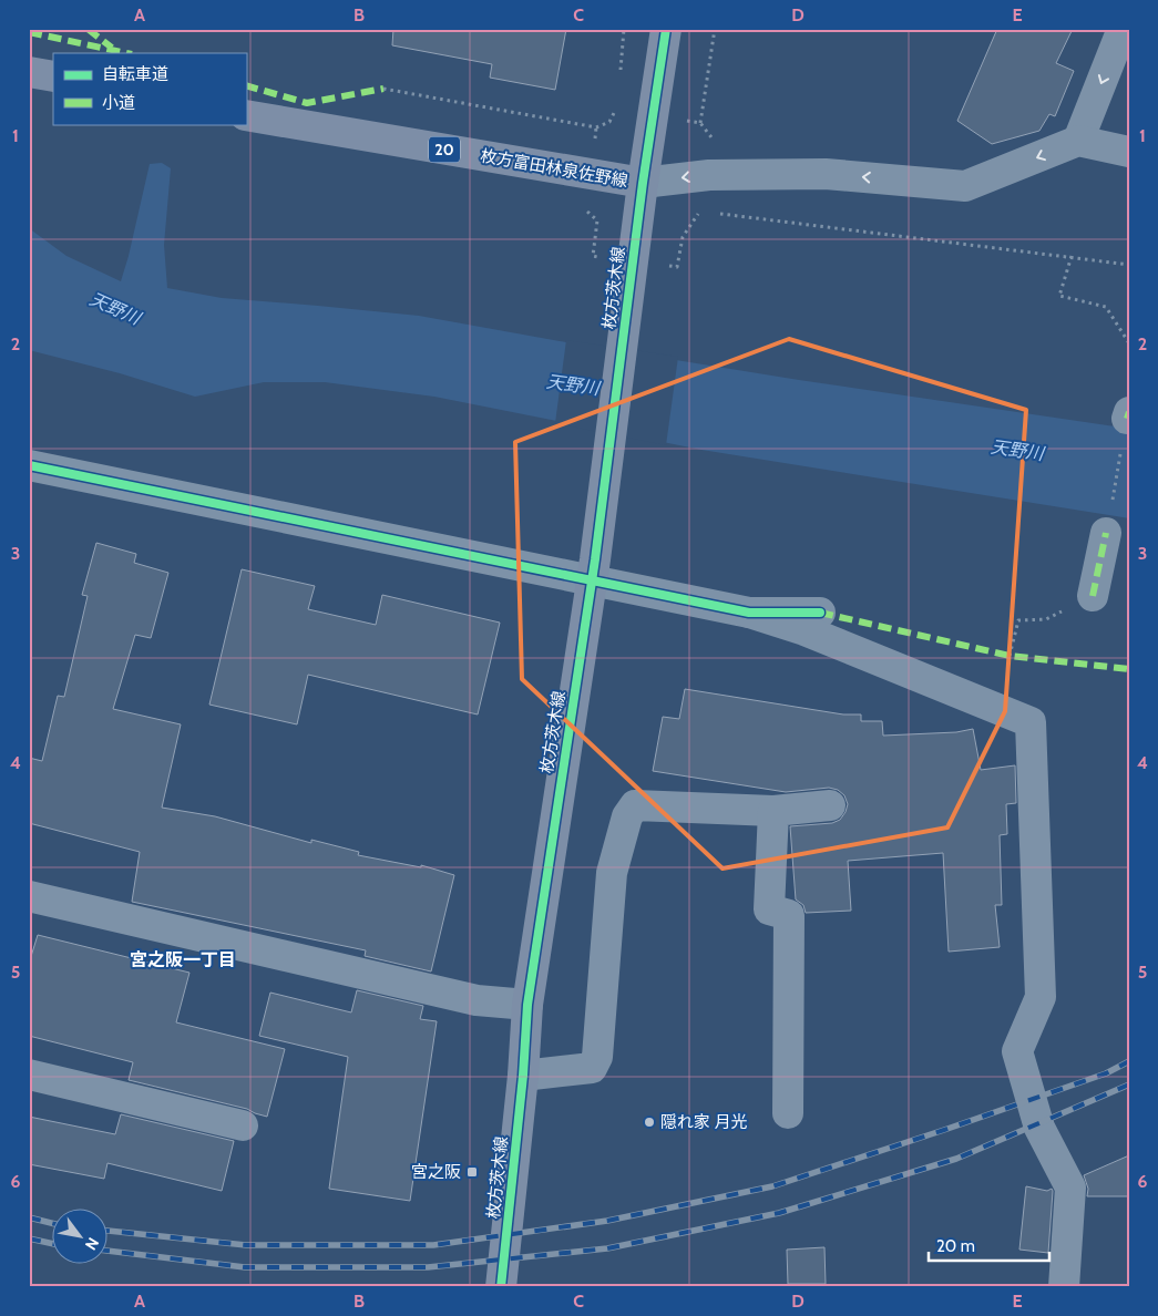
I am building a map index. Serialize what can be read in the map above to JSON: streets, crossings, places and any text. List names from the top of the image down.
{
  "streets": {
    "main road": ["20", "枚方富田林泉佐野線", "枚方茨木線"]
  },
  "crossings": [
    ["枚方富田林泉佐野線", "枚方茨木線"]
  ],
  "districts": ["宮之阪一丁目"],
  "water": ["天野川"],
  "places": {
    "other": ["隠れ家 月光"],
    "transit": ["宮之阪"]
  },
  "legend": ["自転車道", "小道"],
  "scale_bar": "20 m",
  "north": "bottom right",
  "grid": {
    "columns": [
      "A",
      "B",
      "C",
      "D",
      "E"
    ],
    "rows": [
      "1",
      "2",
      "3",
      "4",
      "5",
      "6"
    ]
  }
}
